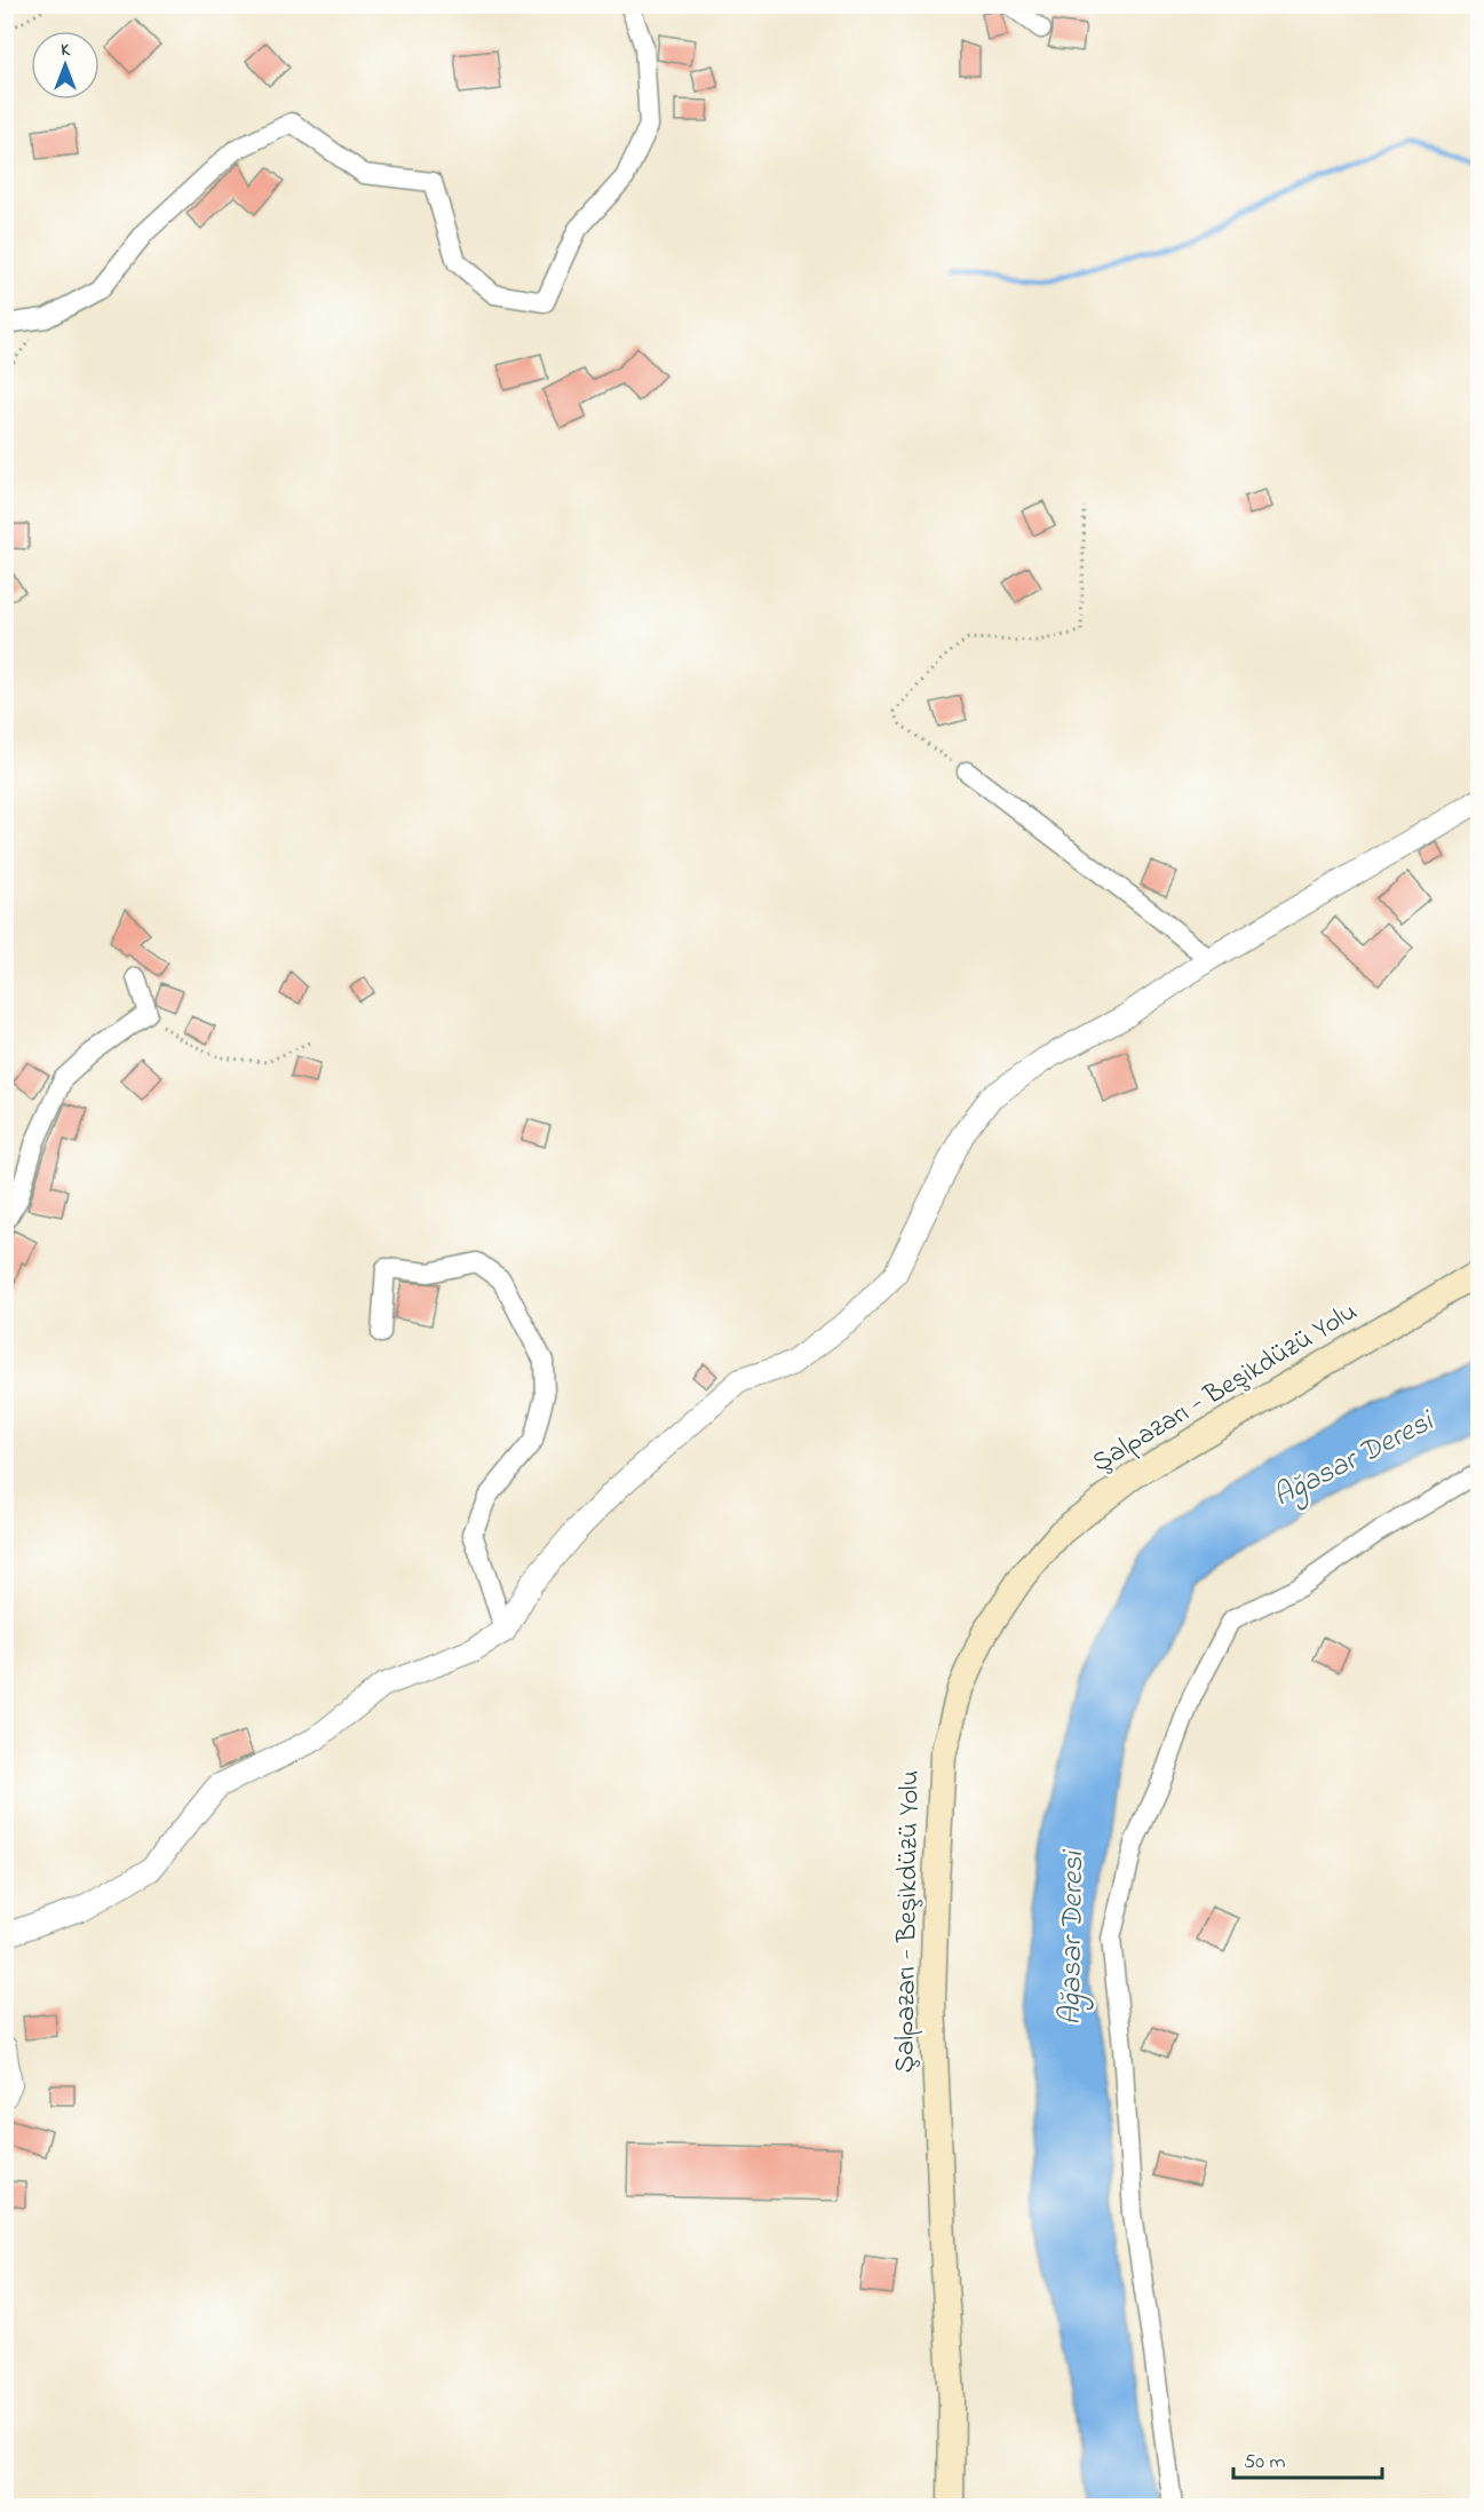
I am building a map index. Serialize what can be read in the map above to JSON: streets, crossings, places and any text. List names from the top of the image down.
{
  "streets": {
    "main road": ["Şalpazarı - Beşikdüzü Yolu"]
  },
  "water": ["Ağasar Deresi"],
  "scale_bar": "50 m",
  "north": "top"
}
